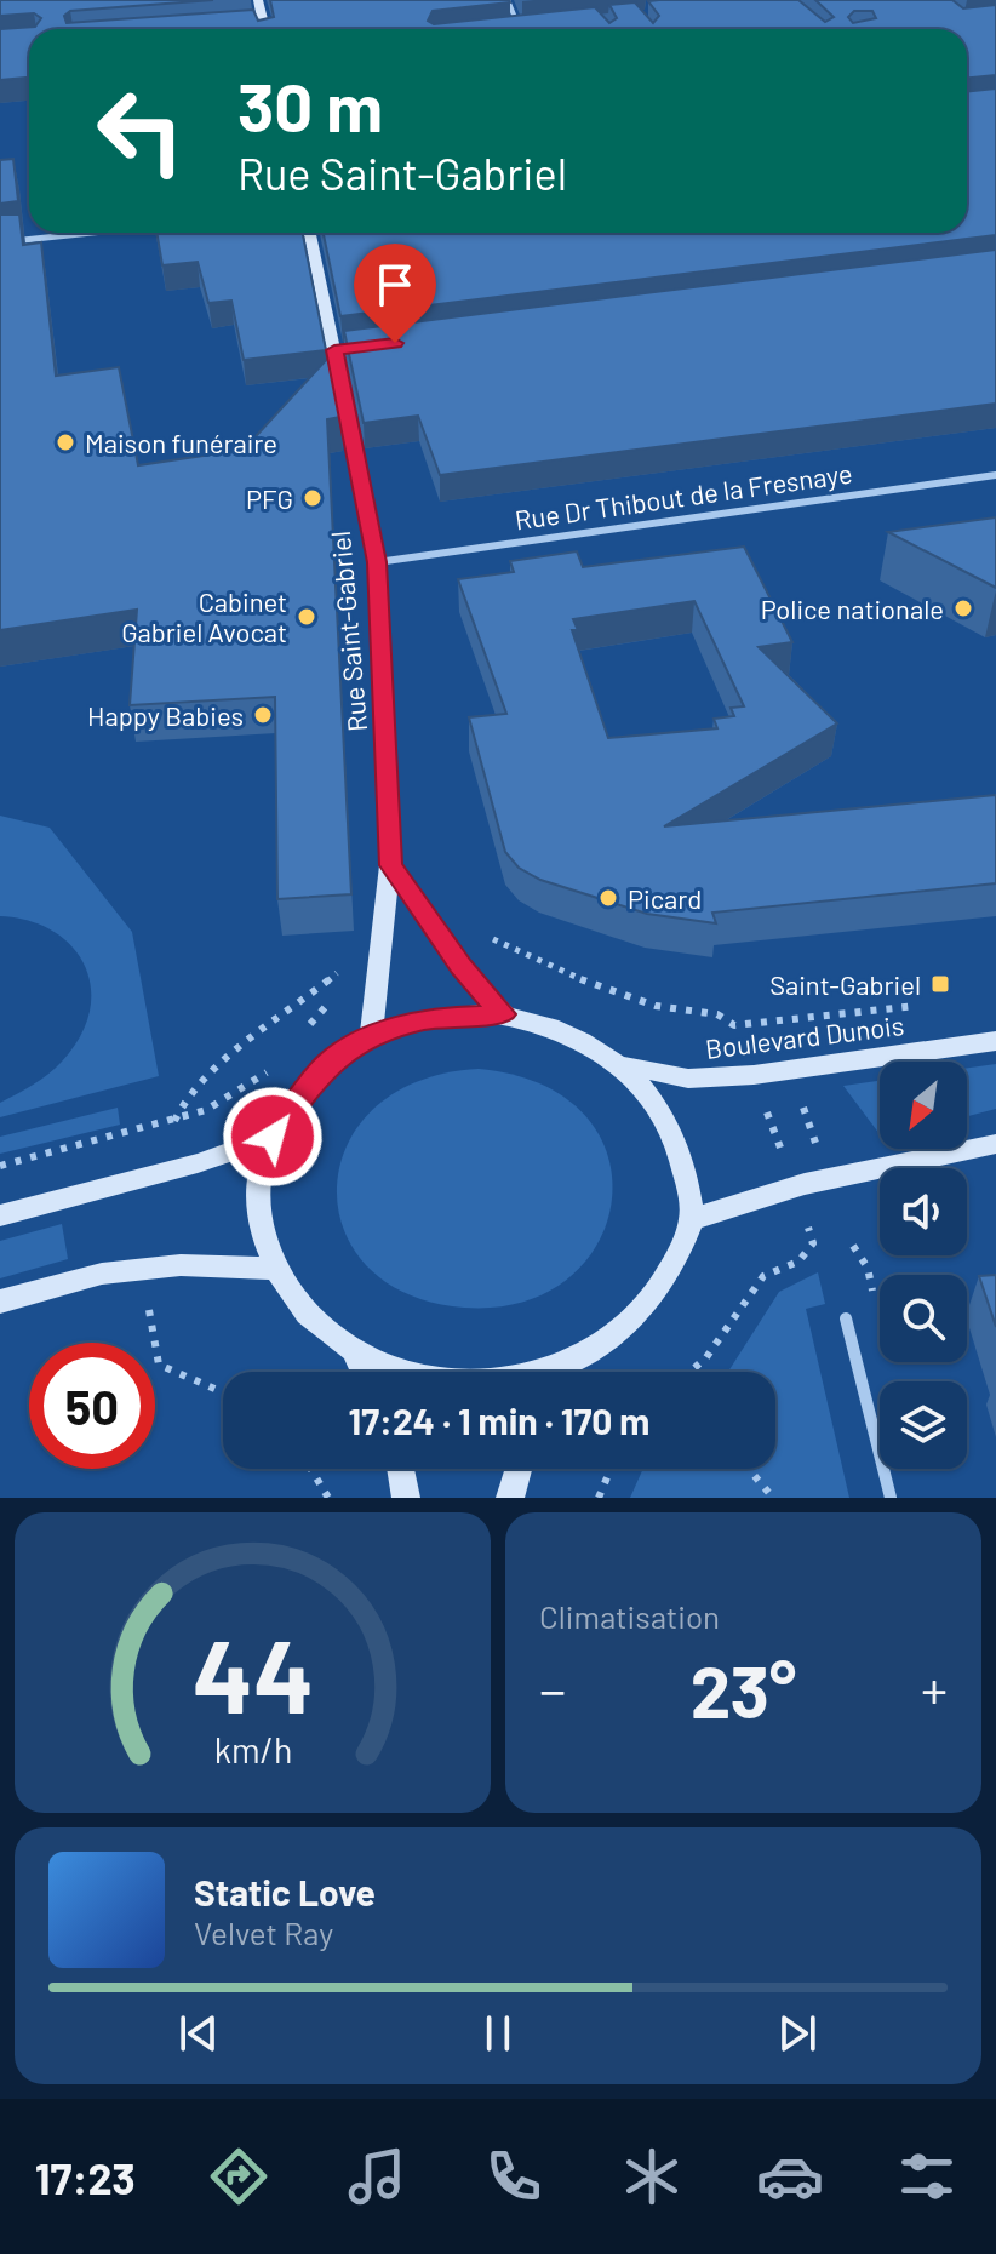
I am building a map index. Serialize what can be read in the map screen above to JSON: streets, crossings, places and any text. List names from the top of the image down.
{
  "streets": {
    "main road": ["Rue Saint-Gabriel", "Boulevard Dunois"],
    "street": ["Rue Dr Thibout de la Fresnaye"]
  },
  "crossings": [
    ["Rue Dr Thibout de la Fresnaye", "Rue Saint-Gabriel"]
  ],
  "places": {
    "other": [
      "Maison funéraire",
      "PFG",
      "Police nationale",
      "Cabinet Gabriel Avocat",
      "Happy Babies",
      "Picard"
    ],
    "transit": ["Saint-Gabriel"]
  },
  "north": "bottom left",
  "page": {
    "turn": ["30 m", "Rue Saint-Gabriel"],
    "limit": "50",
    "trip": "17:24 · 1 min · 170 m",
    "tile": "Climatisation",
    "heat": ["−", "23°", "+"],
    "song": ["Static Love", "Velvet Ray"],
    "tabs": "17:23",
    "gauge": ["44", "km/h"]
  }
}
